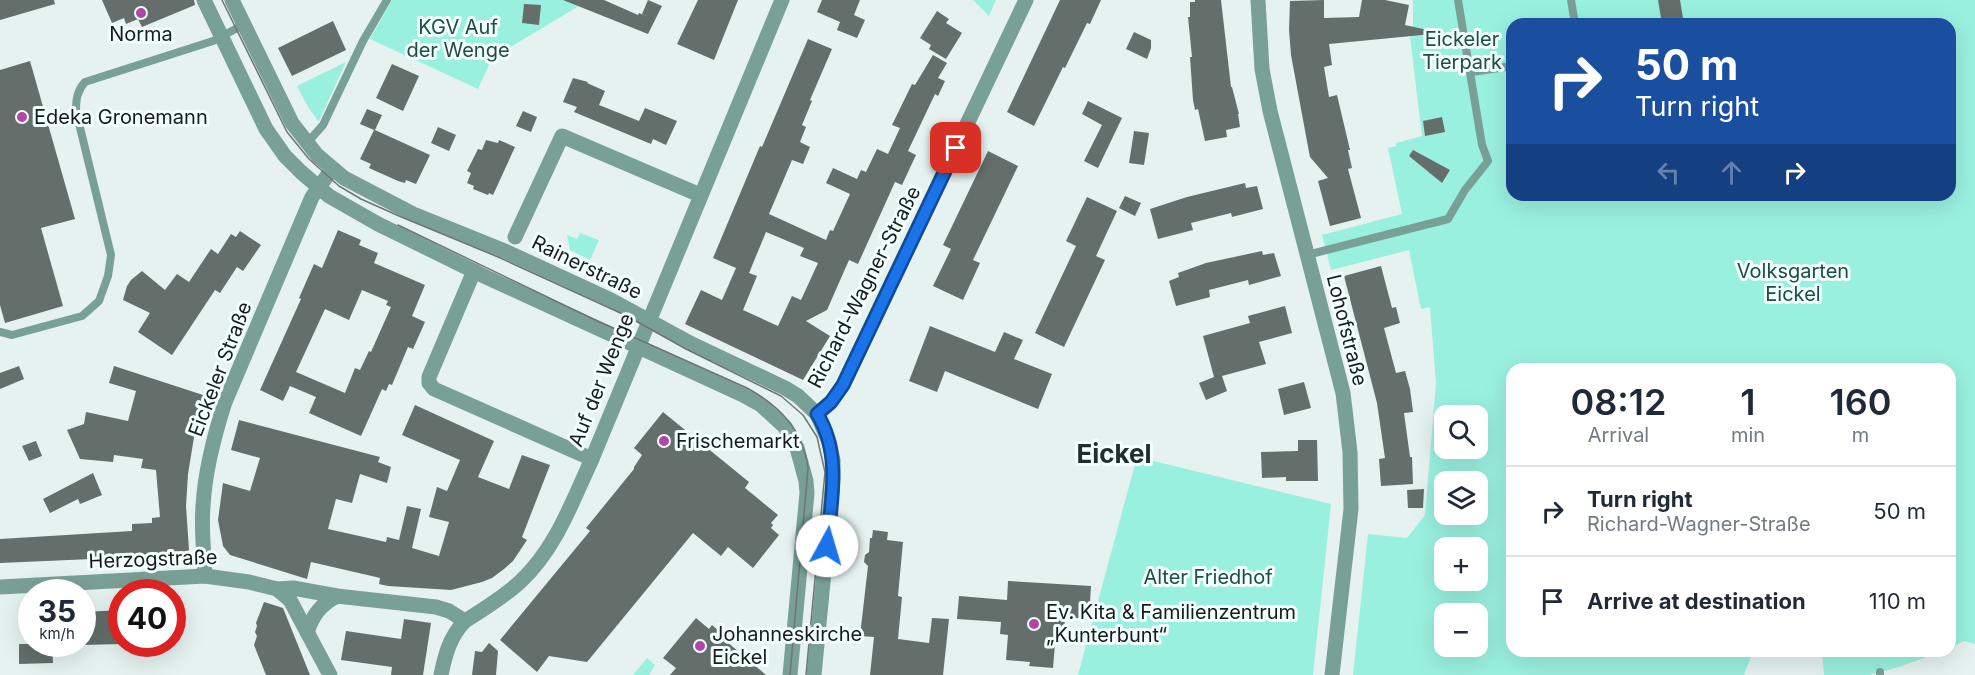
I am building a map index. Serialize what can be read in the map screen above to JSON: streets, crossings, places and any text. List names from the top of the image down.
{
  "streets": {
    "street": [
      "Rainerstraße",
      "Richard-Wagner-Straße",
      "Lohofstraße",
      "Eickeler Straße",
      "Auf der Wenge",
      "Herzogstraße"
    ]
  },
  "crossings": [
    ["Rainerstraße", "Richard-Wagner-Straße"],
    ["Rainerstraße", "Eickeler Straße"],
    ["Rainerstraße", "Auf der Wenge"],
    ["Eickeler Straße", "Herzogstraße"]
  ],
  "districts": ["Eickel"],
  "parks": [
    "KGV Auf der Wenge",
    "Eickeler Tierpark",
    "Volksgarten Eickel",
    "Alter Friedhof"
  ],
  "places": [
    "Norma",
    "Edeka Gronemann",
    "Frischemarkt",
    "Ev. Kita & Familienzentrum „Kunterbunt“",
    "Johanneskirche Eickel"
  ],
  "page": {
    "turn": ["50 m", "Turn right"],
    "eta": [
      "08:12",
      "Arrival",
      "1",
      "min",
      "160",
      "m"
    ],
    "map_buttons": ["+", "−"],
    "list": [
      {
        "name": "Turn right",
        "note": "Richard-Wagner-Straße",
        "value": "50 m"
      },
      {
        "name": "Arrive at destination",
        "value": "110 m"
      }
    ],
    "speed": "35 km/h",
    "limit": "40"
  }
}
